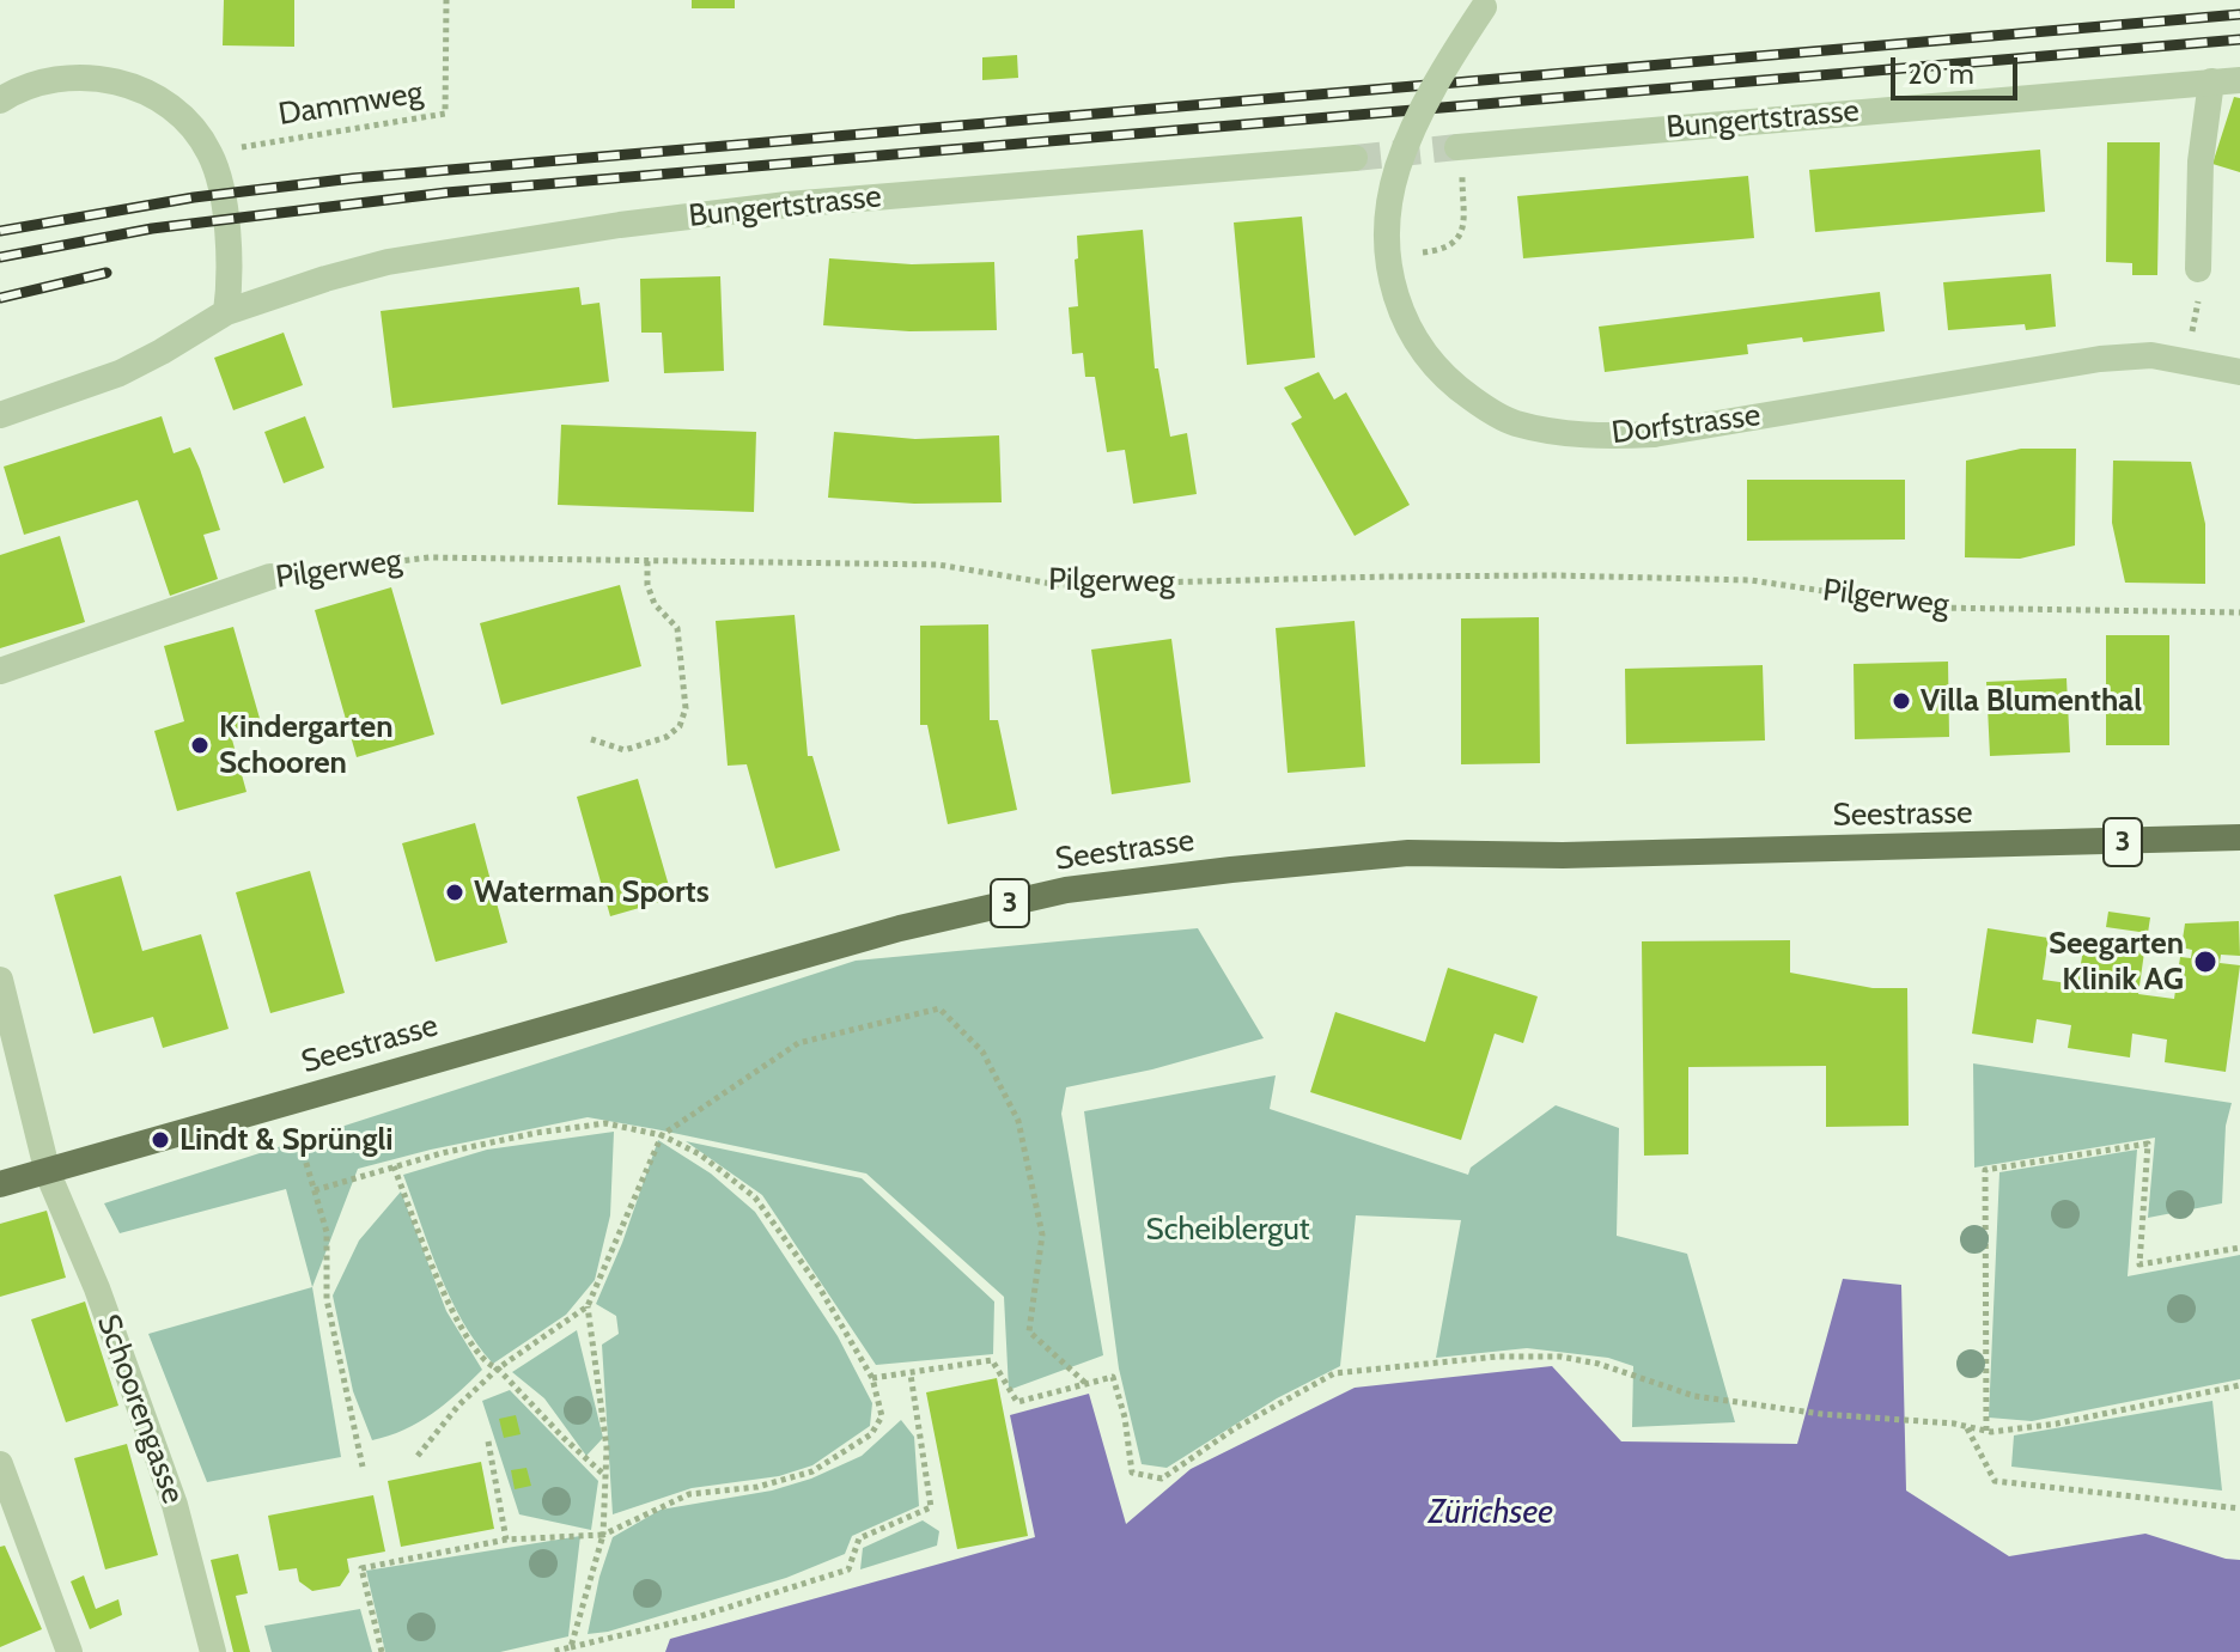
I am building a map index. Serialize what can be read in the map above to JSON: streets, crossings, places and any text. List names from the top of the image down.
{
  "streets": {
    "main road": ["Seestrasse", "3"],
    "street": [
      "Bungertstrasse",
      "Dorfstrasse",
      "Pilgerweg",
      "Schoorengasse"
    ],
    "path": ["Dammweg"]
  },
  "crossings": [
    ["Seestrasse", "Schoorengasse"]
  ],
  "water": ["Zürichsee"],
  "parks": ["Scheiblergut"],
  "places": [
    "Villa Blumenthal",
    "Kindergarten Schooren",
    "Waterman Sports",
    "Seegarten Klinik AG",
    "Lindt & Sprüngli"
  ],
  "scale_bar": "20 m"
}
